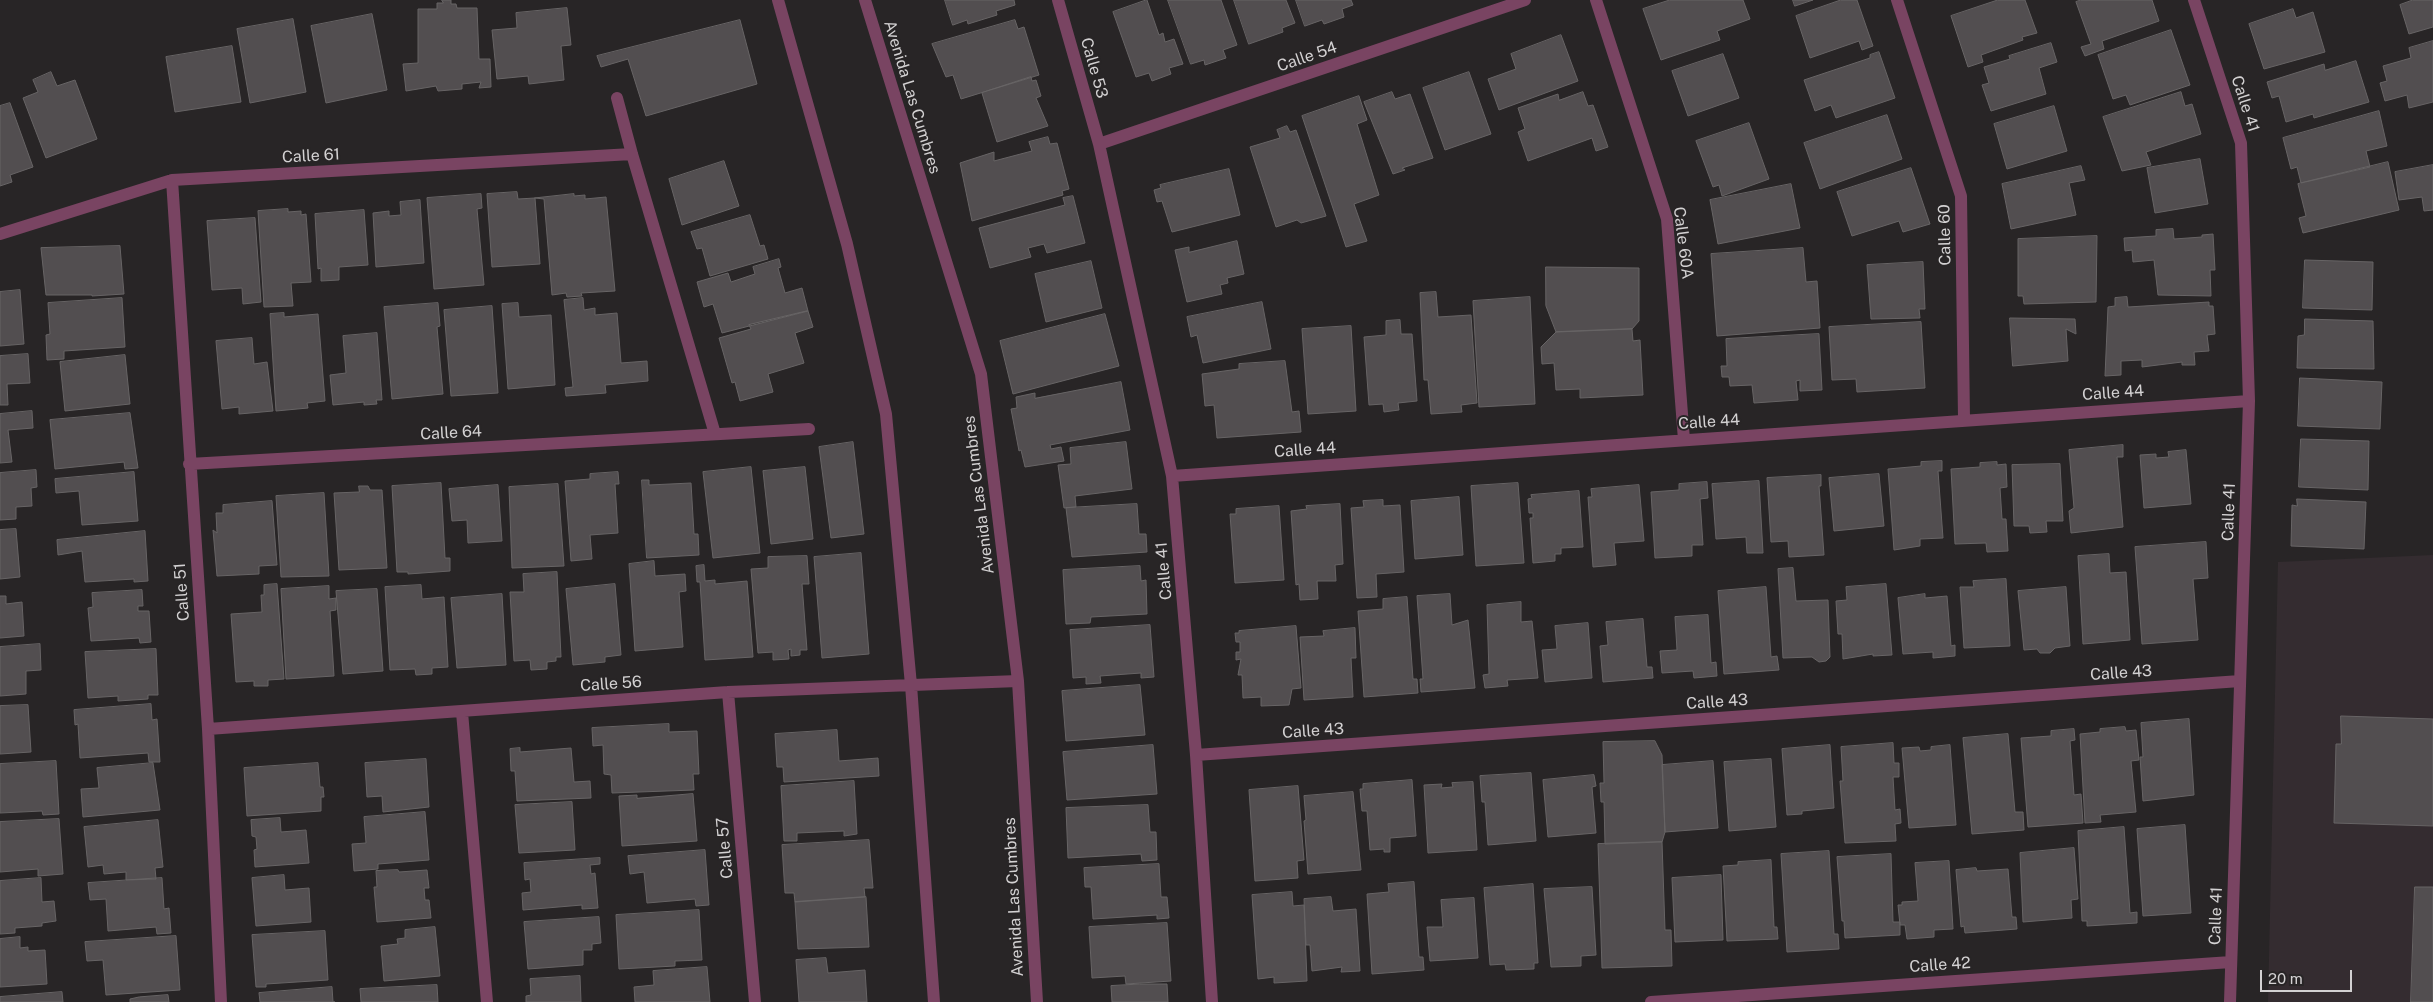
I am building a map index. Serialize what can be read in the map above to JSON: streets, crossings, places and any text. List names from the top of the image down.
{
  "streets": {
    "street": [
      "Calle 54",
      "Calle 53",
      "Avenida Las Cumbres",
      "Calle 41",
      "Calle 61",
      "Calle 60",
      "Calle 60A",
      "Calle 44",
      "Calle 64",
      "Calle 51",
      "Calle 43",
      "Calle 56",
      "Calle 57",
      "Calle 42"
    ]
  },
  "crossings": [
    ["Calle 54", "Calle 53"],
    ["Calle 54", "Calle 41"],
    ["Calle 53", "Calle 41"],
    ["Avenida Las Cumbres", "Calle 56"],
    ["Calle 41", "Calle 44"],
    ["Calle 41", "Calle 43"],
    ["Calle 41", "Calle 42"],
    ["Calle 61", "Calle 51"],
    ["Calle 60", "Calle 44"],
    ["Calle 60A", "Calle 44"],
    ["Calle 64", "Calle 51"],
    ["Calle 51", "Calle 56"],
    ["Calle 56", "Calle 57"]
  ],
  "scale_bar": "20 m"
}
